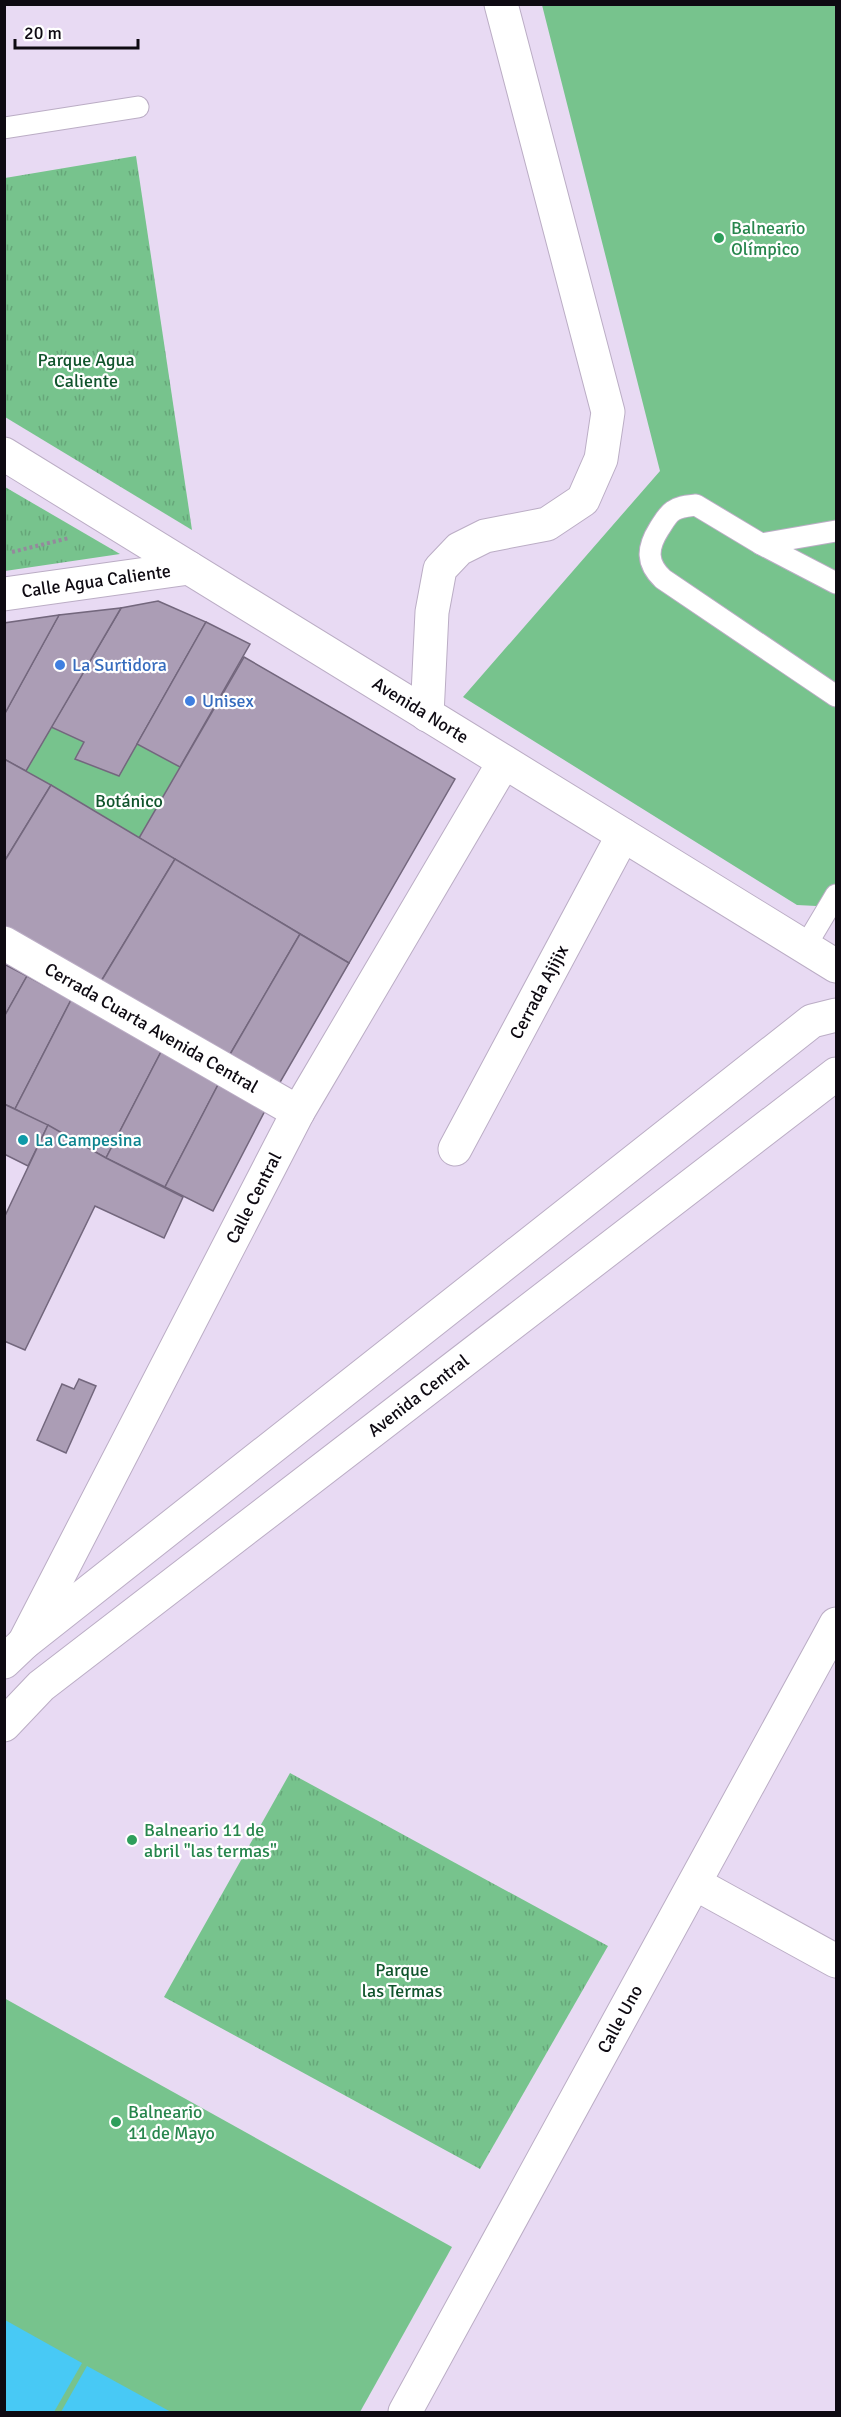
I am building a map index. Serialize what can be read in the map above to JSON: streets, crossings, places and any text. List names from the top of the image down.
{
  "streets": {
    "street": [
      "Calle Agua Caliente",
      "Avenida Norte",
      "Cerrada Ajijix",
      "Cerrada Cuarta Avenida Central",
      "Calle Central",
      "Avenida Central",
      "Calle Uno"
    ]
  },
  "crossings": [
    ["Calle Agua Caliente", "Avenida Norte"],
    ["Avenida Norte", "Cerrada Ajijix"],
    ["Avenida Norte", "Calle Central"],
    ["Cerrada Cuarta Avenida Central", "Calle Central"]
  ],
  "parks": ["Parque Agua Caliente", "Botánico", "Parque las Termas"],
  "places": [
    "Balneario Olímpico",
    "La Surtidora",
    "Unisex",
    "La Campesina",
    "Balneario 11 de abril \"las termas\"",
    "Balneario 11 de Mayo"
  ],
  "scale_bar": "20 m"
}
